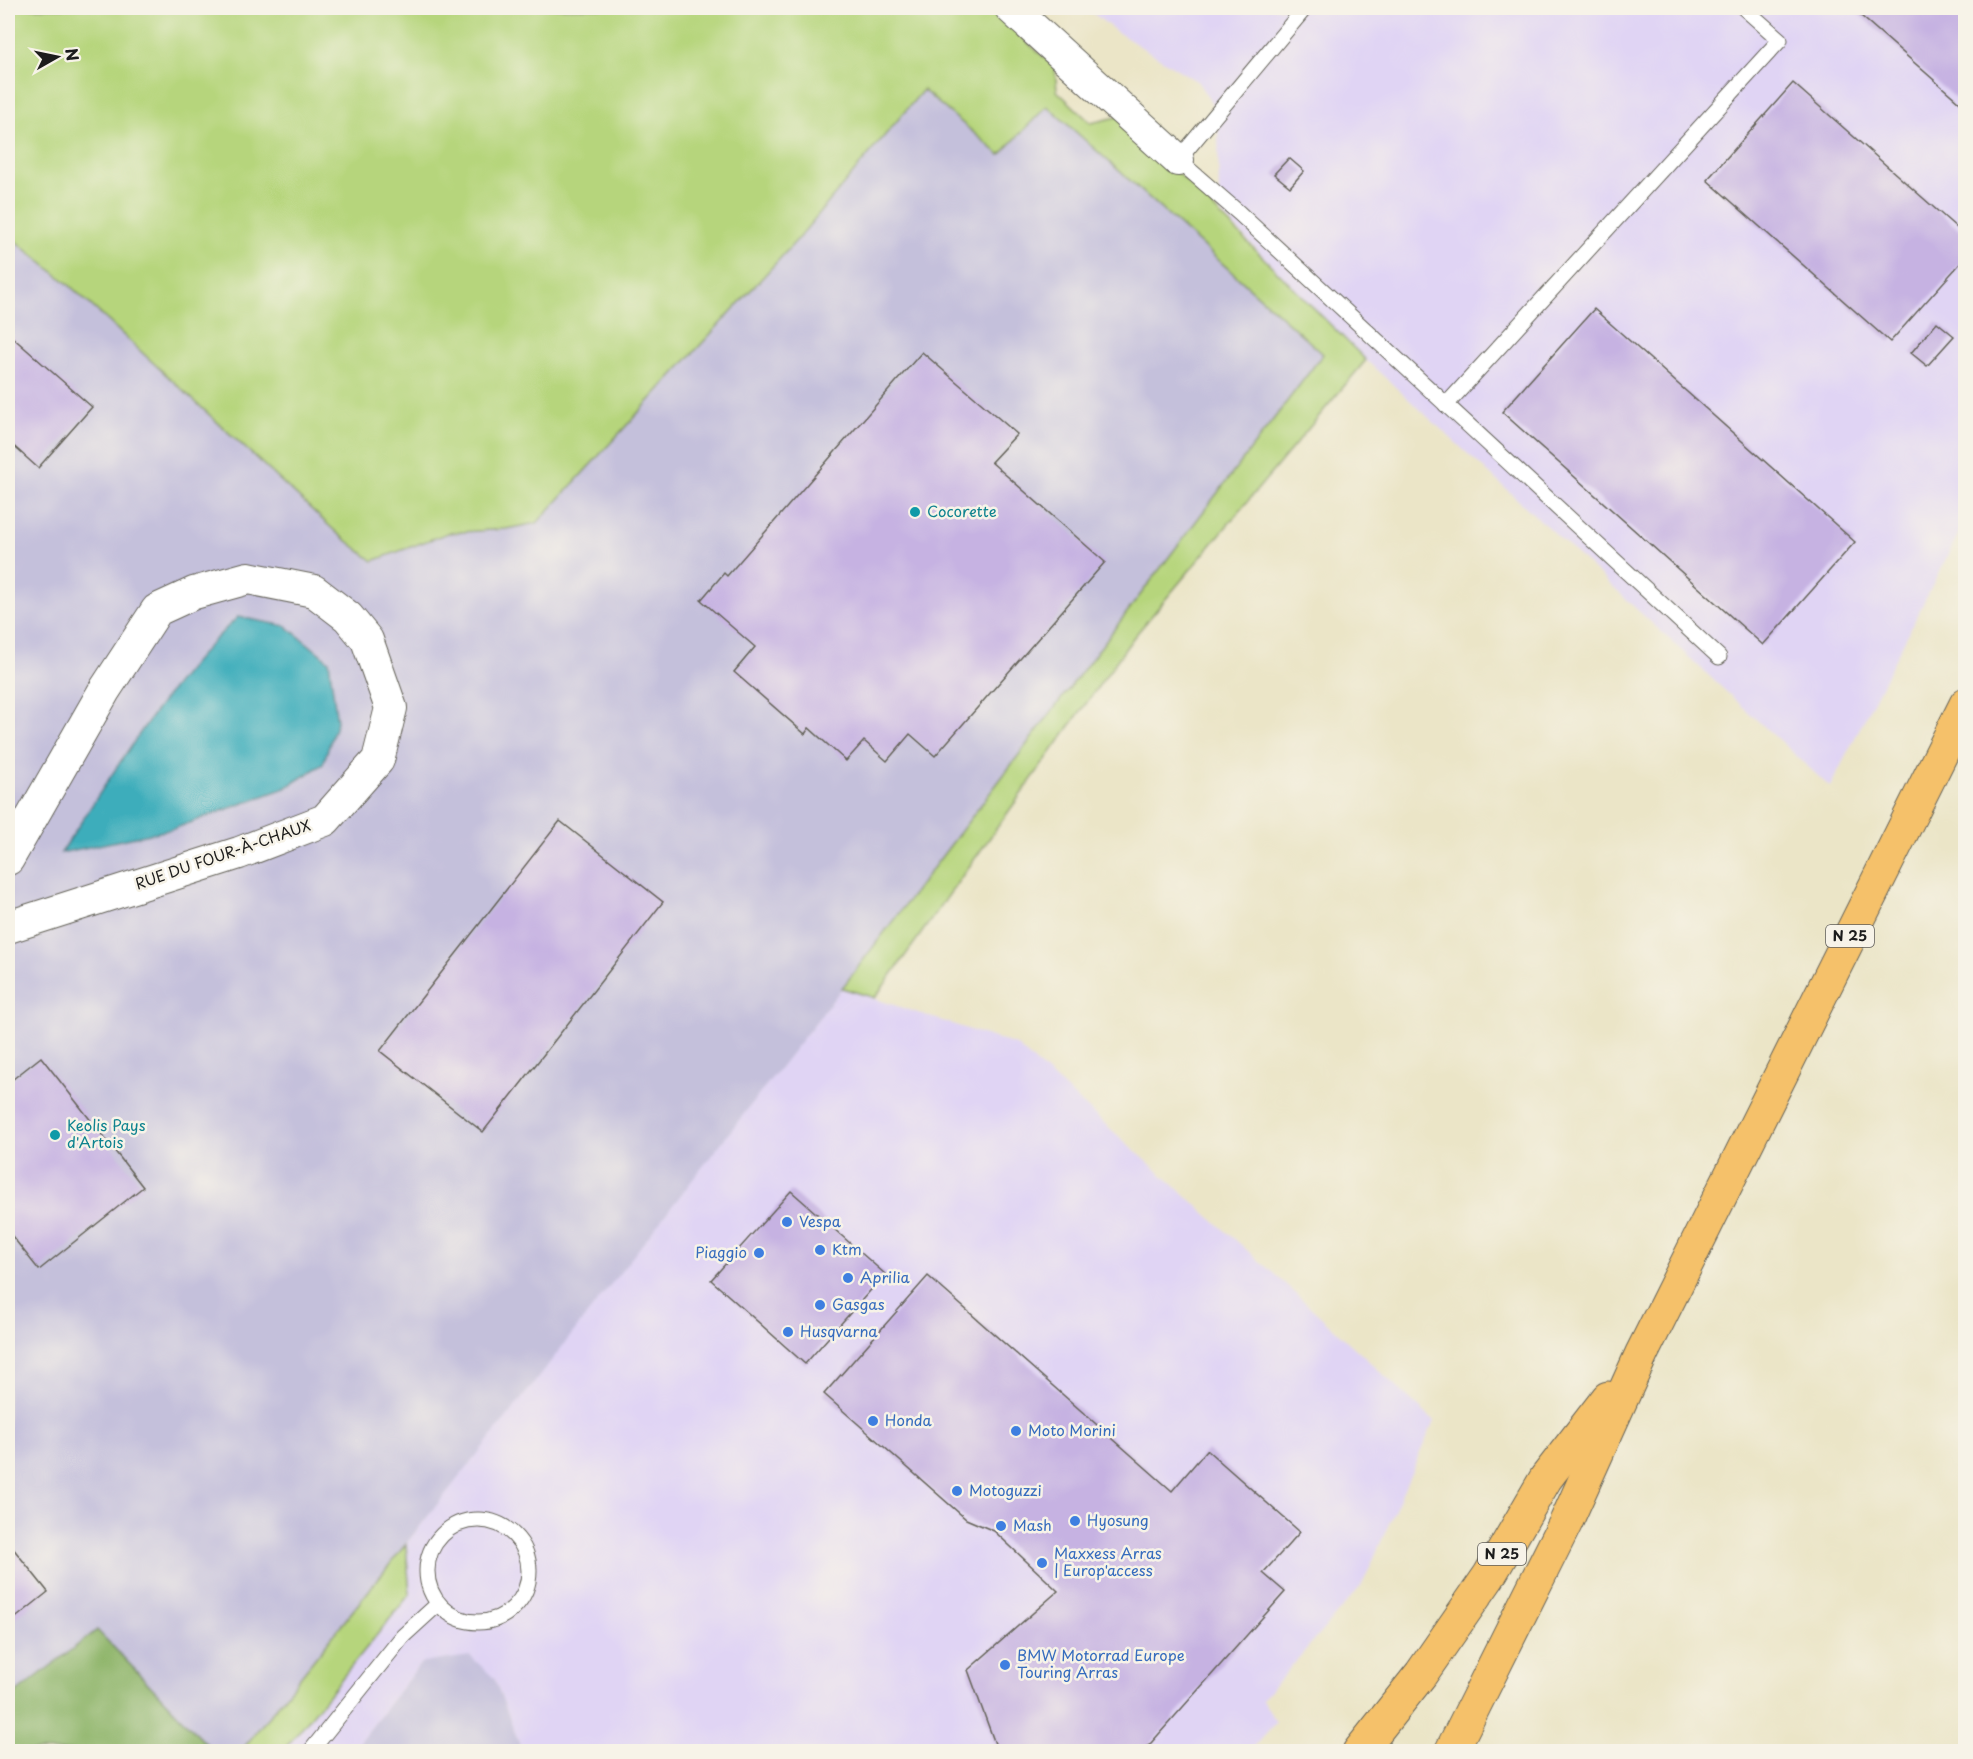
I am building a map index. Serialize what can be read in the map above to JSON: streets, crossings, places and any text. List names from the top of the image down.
{
  "streets": {
    "main road": ["N 25"],
    "street": ["RUE DU FOUR-À-CHAUX"]
  },
  "places": [
    "Cocorette",
    "Keolis Pays d'Artois",
    "Vespa",
    "Ktm",
    "Piaggio",
    "Aprilia",
    "Gasgas",
    "Husqvarna",
    "Honda",
    "Moto Morini",
    "Motoguzzi",
    "Hyosung",
    "Mash",
    "Maxxess Arras | Europ'access",
    "BMW Motorrad Europe Touring Arras"
  ],
  "north": "right"
}
